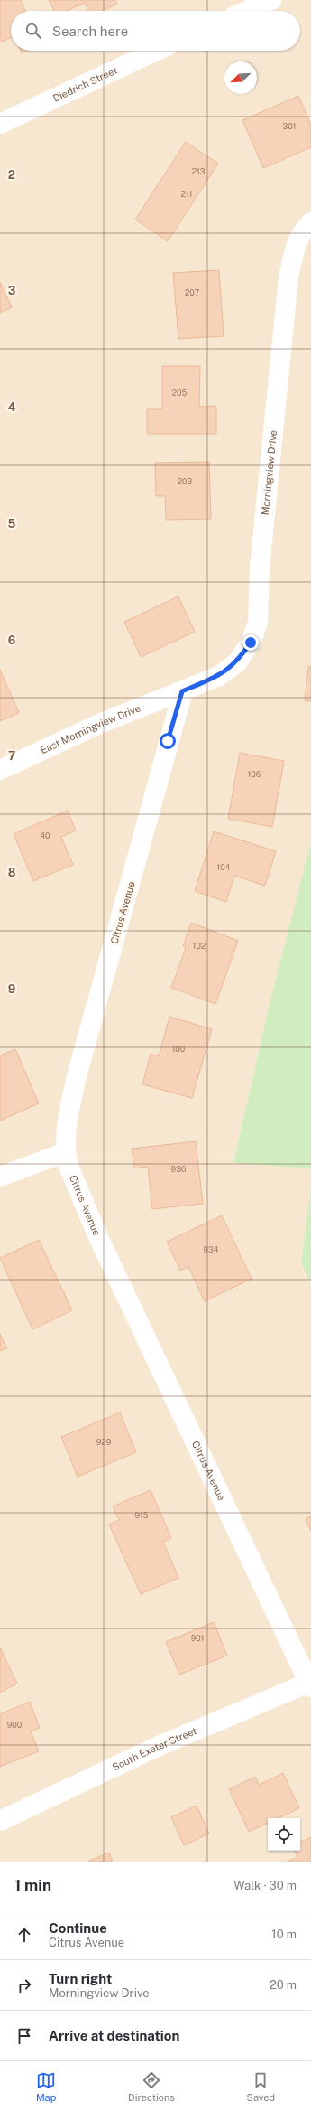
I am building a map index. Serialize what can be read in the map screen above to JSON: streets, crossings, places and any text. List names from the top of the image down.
{
  "streets": {
    "street": [
      "Diedrich Street",
      "Morningview Drive",
      "East Morningview Drive",
      "Citrus Avenue",
      "South Exeter Street"
    ]
  },
  "crossings": [
    ["Morningview Drive", "East Morningview Drive"],
    ["Morningview Drive", "Citrus Avenue"],
    ["East Morningview Drive", "Citrus Avenue"],
    ["Citrus Avenue", "South Exeter Street"]
  ],
  "house_numbers": [
    "301",
    "213",
    "211",
    "207",
    "205",
    "203",
    "106",
    "40",
    "104",
    "102",
    "100",
    "936",
    "934",
    "929",
    "915",
    "901",
    "900"
  ],
  "north": "bottom left",
  "page": {
    "search": "Search here",
    "heading": ["1 min", "Walk · 30 m"],
    "list": [
      ["Continue", "Citrus Avenue", "10 m"],
      ["Turn right", "Morningview Drive", "20 m"],
      "Arrive at destination"
    ],
    "nav": ["Map", "Directions", "Saved"]
  },
  "grid": {
    "rows": [
      "2",
      "3",
      "4",
      "5",
      "6",
      "7",
      "8",
      "9"
    ]
  }
}
